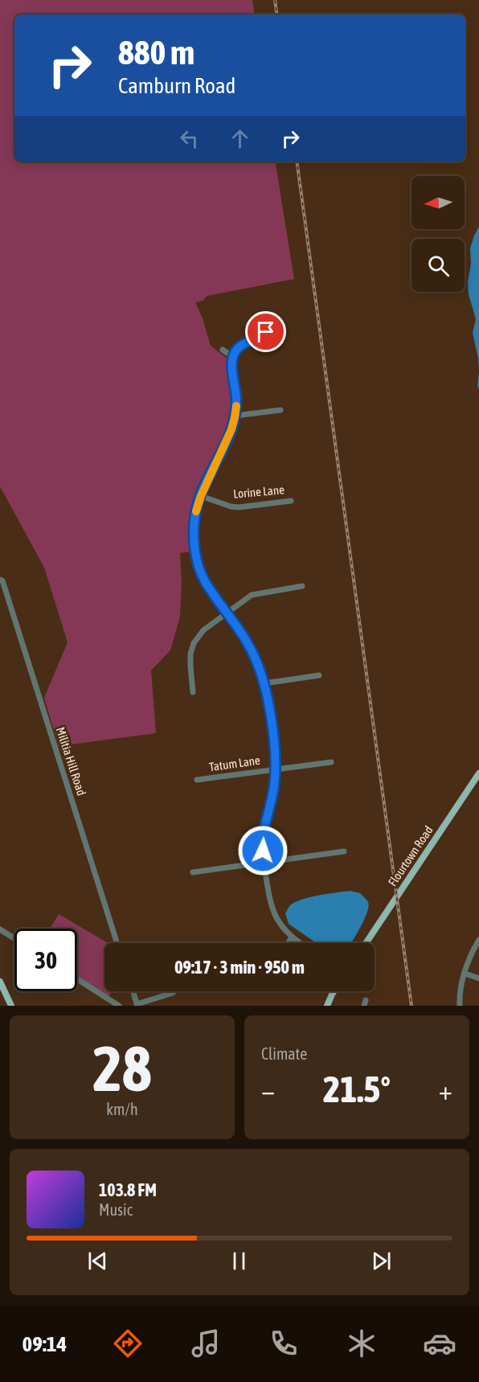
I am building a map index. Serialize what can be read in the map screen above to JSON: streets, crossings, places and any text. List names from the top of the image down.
{
  "streets": {
    "main road": ["Flourtown Road"],
    "street": ["Lorine Lane", "Militia Hill Road", "Tatum Lane"]
  },
  "north": "left",
  "page": {
    "turn": ["880 m", "Camburn Road"],
    "limit": "30",
    "trip": "09:17 · 3 min · 950 m",
    "tile": [
      ["28", "km/h"],
      "Climate"
    ],
    "heat": ["−", "21.5°", "+"],
    "song": ["103.8 FM", "Music"],
    "tabs": "09:14"
  }
}
